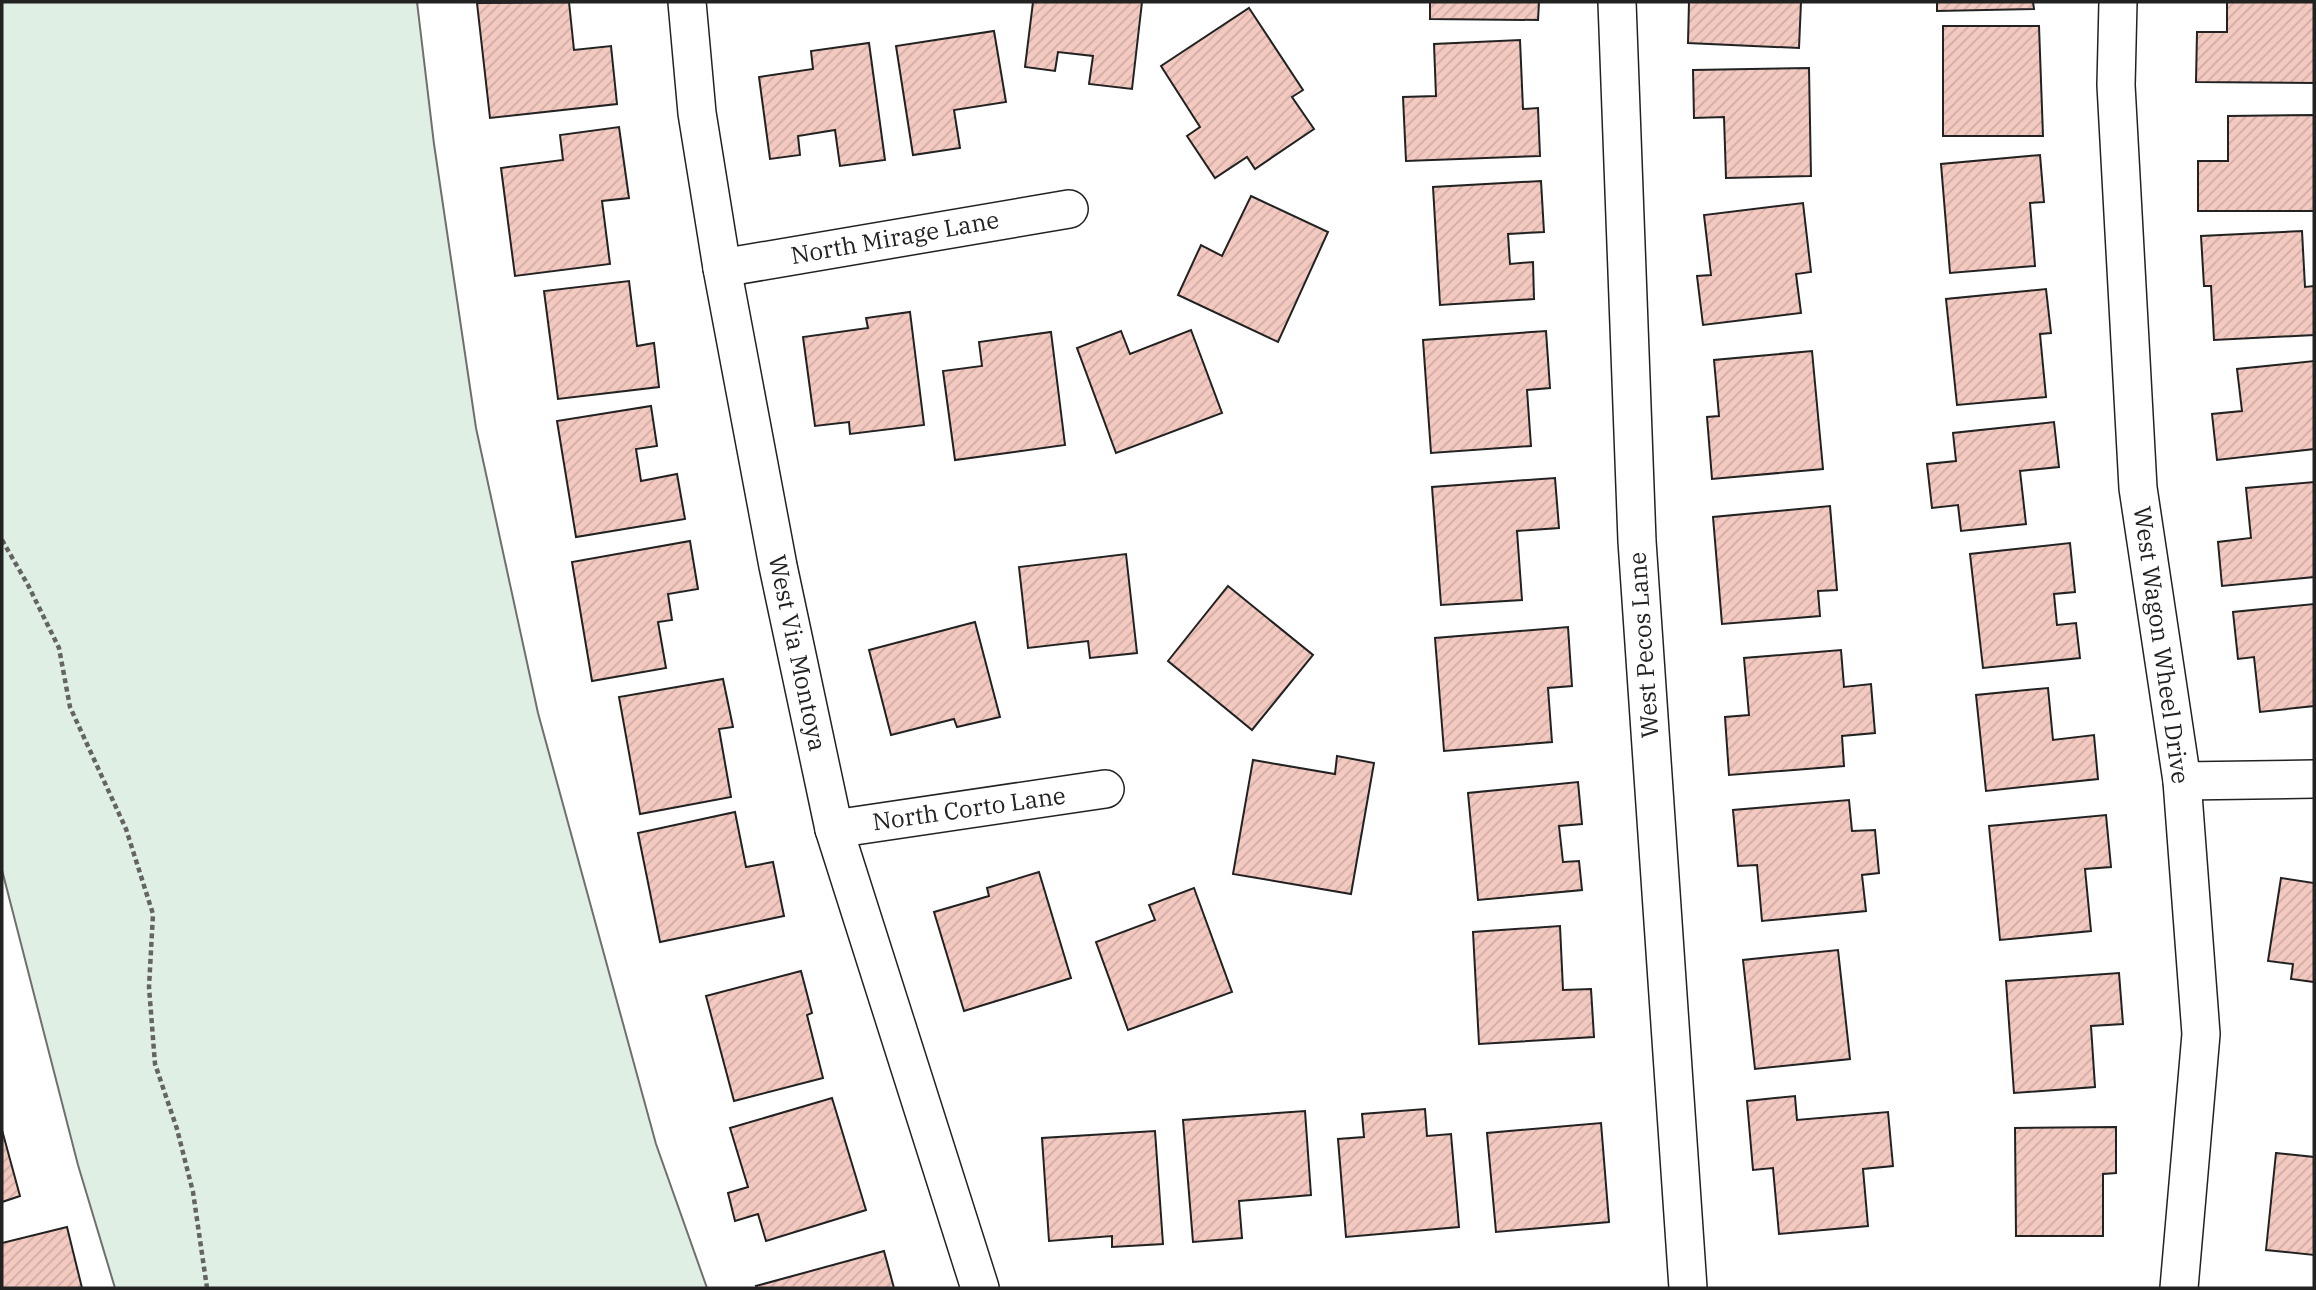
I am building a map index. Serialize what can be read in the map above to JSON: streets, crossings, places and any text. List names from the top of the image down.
{
  "streets": {
    "street": [
      "North Mirage Lane",
      "West Pecos Lane",
      "West Wagon Wheel Drive",
      "West Via Montoya",
      "North Corto Lane"
    ]
  },
  "crossings": [
    ["North Mirage Lane", "West Via Montoya"],
    ["West Via Montoya", "North Corto Lane"]
  ]
}
